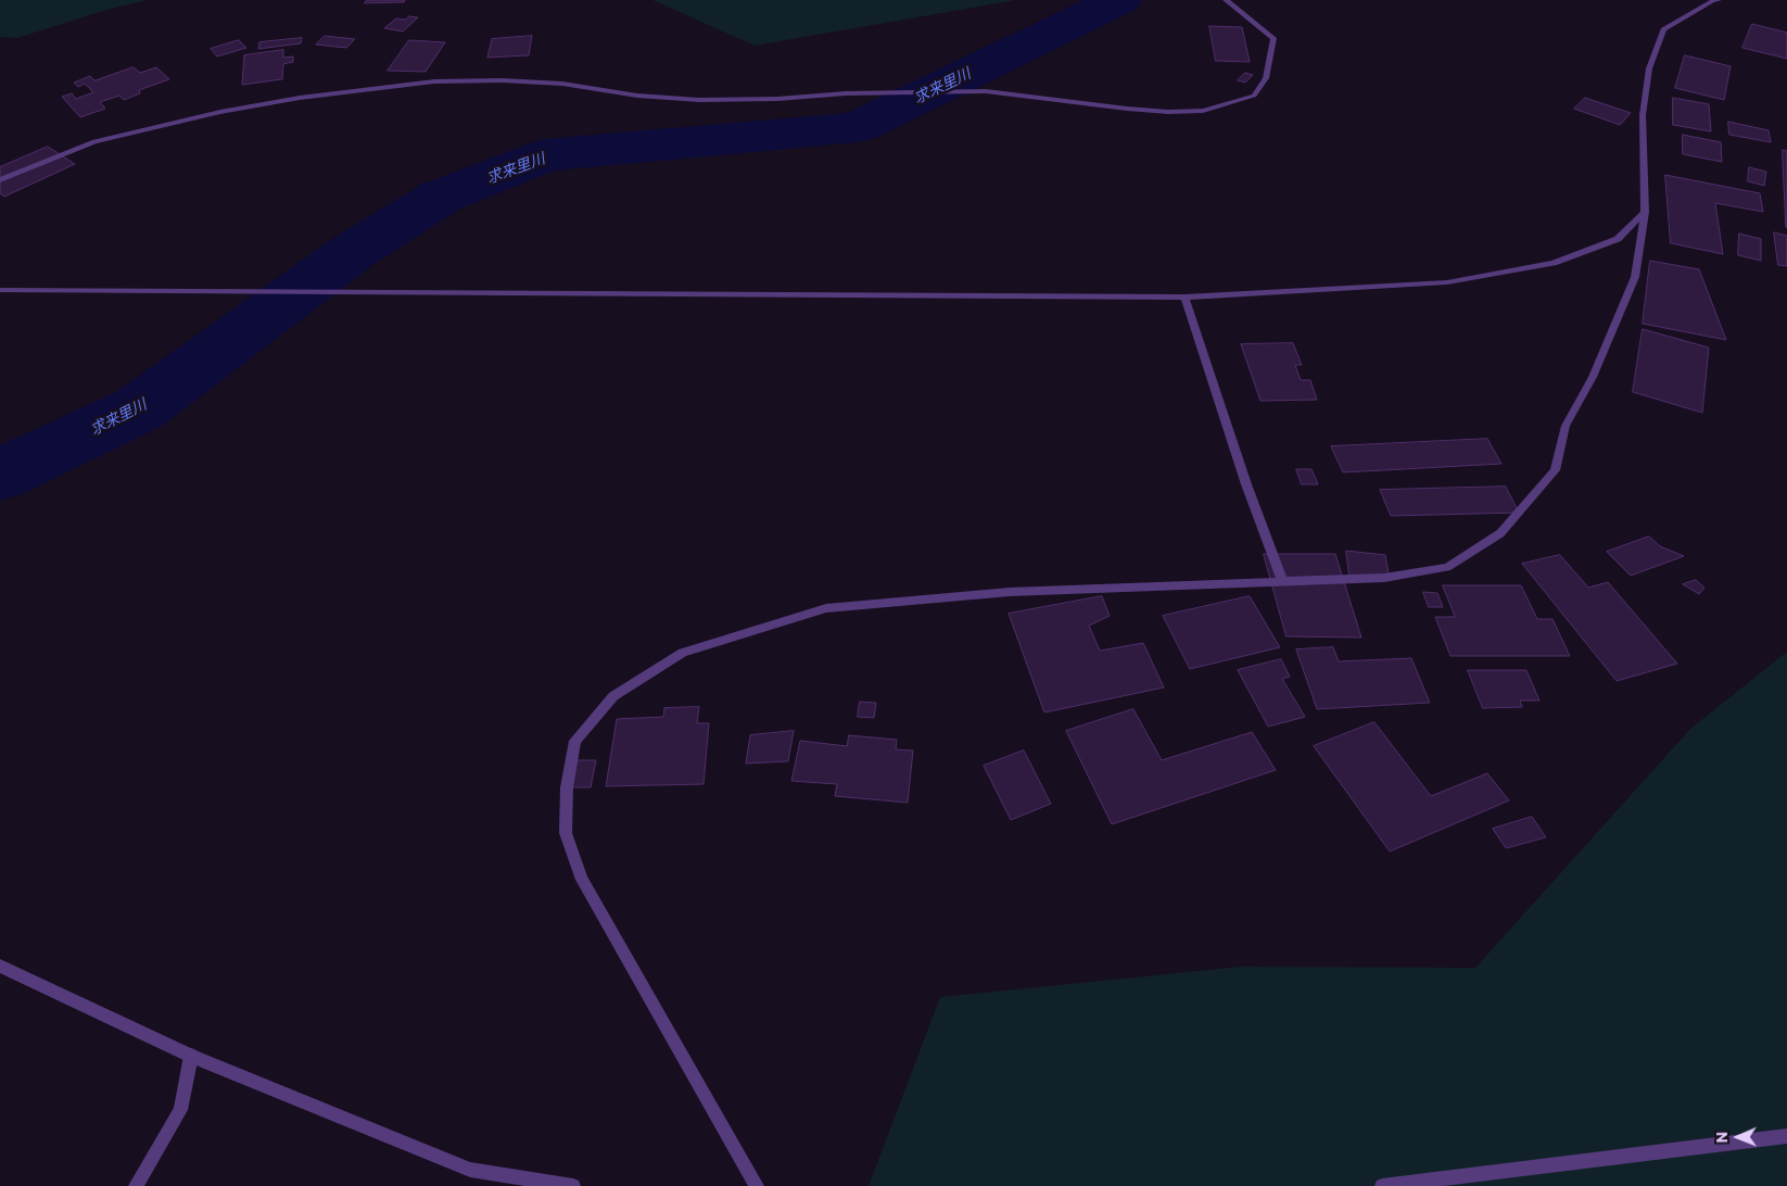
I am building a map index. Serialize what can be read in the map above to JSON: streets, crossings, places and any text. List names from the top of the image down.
{
  "water": ["求来里川"],
  "north": "left"
}
